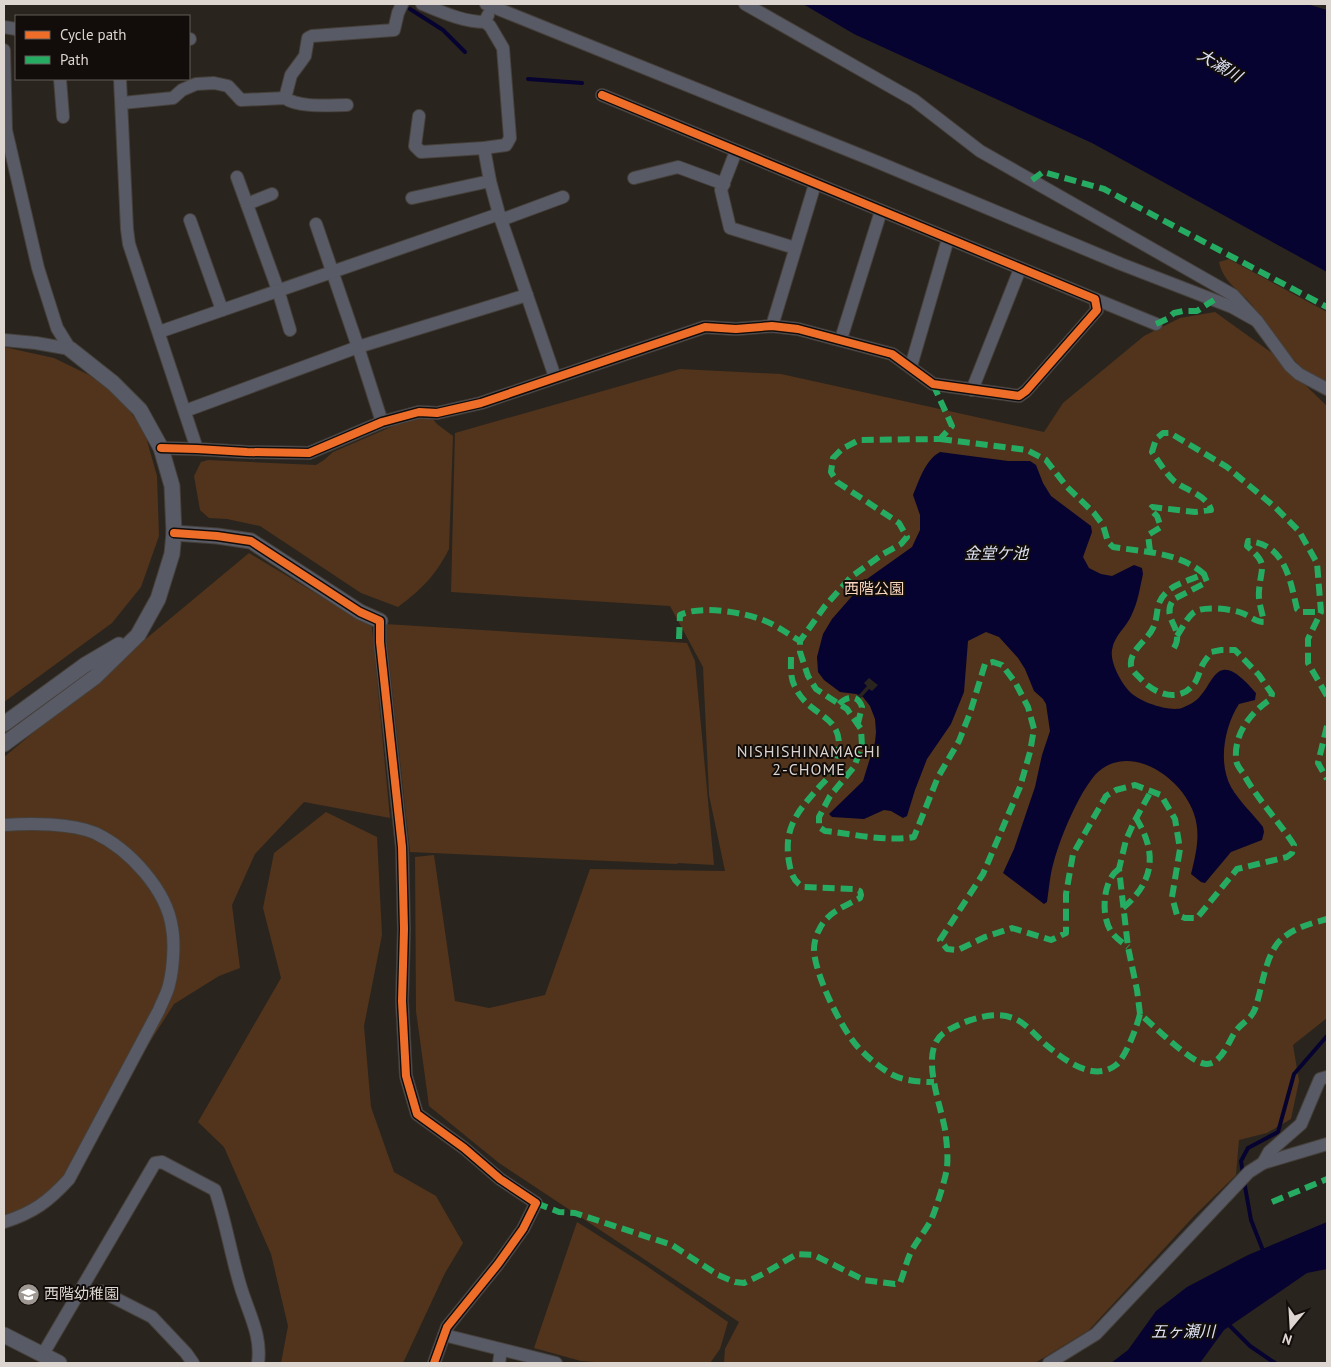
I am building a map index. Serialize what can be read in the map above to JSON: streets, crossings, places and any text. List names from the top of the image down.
{
  "districts": ["NISHISHINAMACHI 2-CHOME"],
  "water": ["大瀬川", "金堂ケ池", "五ヶ瀬川"],
  "parks": ["西階公園"],
  "places": {
    "school or university": ["西階幼稚園"]
  },
  "legend": ["Cycle path", "Path"],
  "north": "bottom"
}
